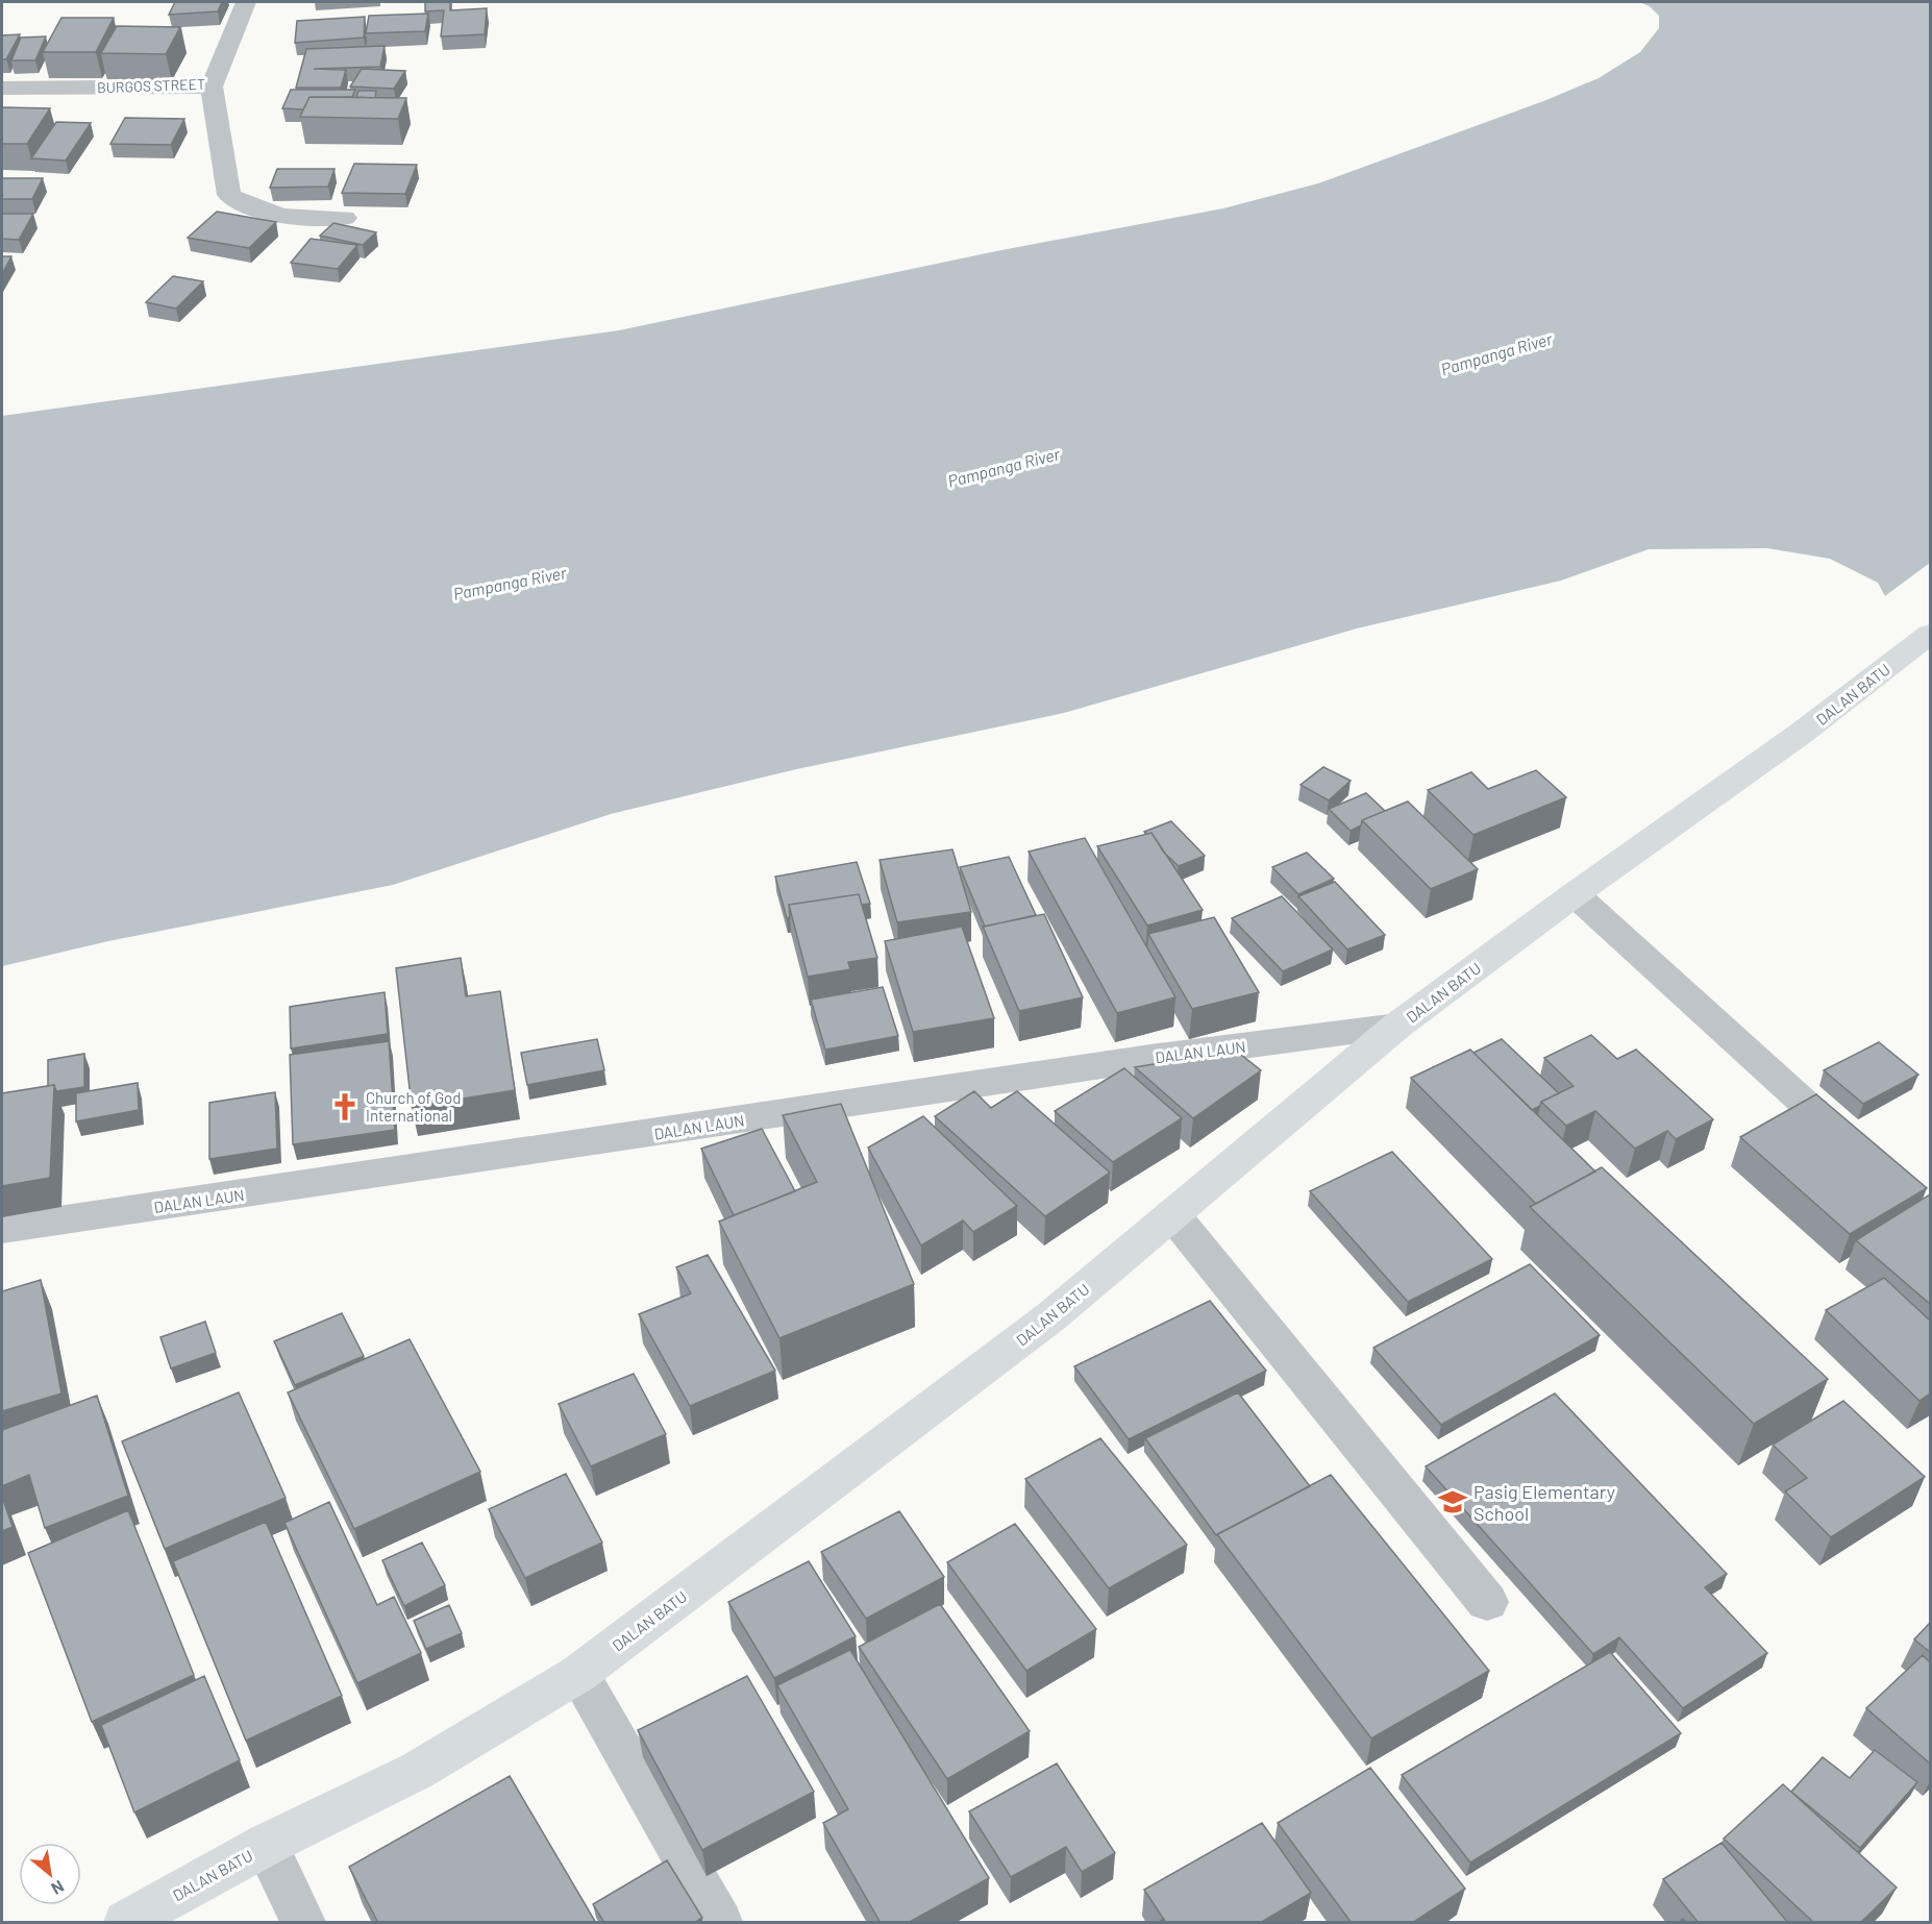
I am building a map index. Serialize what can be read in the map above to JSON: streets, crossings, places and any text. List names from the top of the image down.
{
  "streets": {
    "main road": ["DALAN BATU"],
    "street": ["BURGOS STREET", "DALAN LAUN"]
  },
  "crossings": [
    ["DALAN BATU", "DALAN LAUN"]
  ],
  "water": ["Pampanga River"],
  "places": {
    "church": ["Church of God International"],
    "school or university": ["Pasig Elementary School"]
  },
  "north": "bottom right"
}
